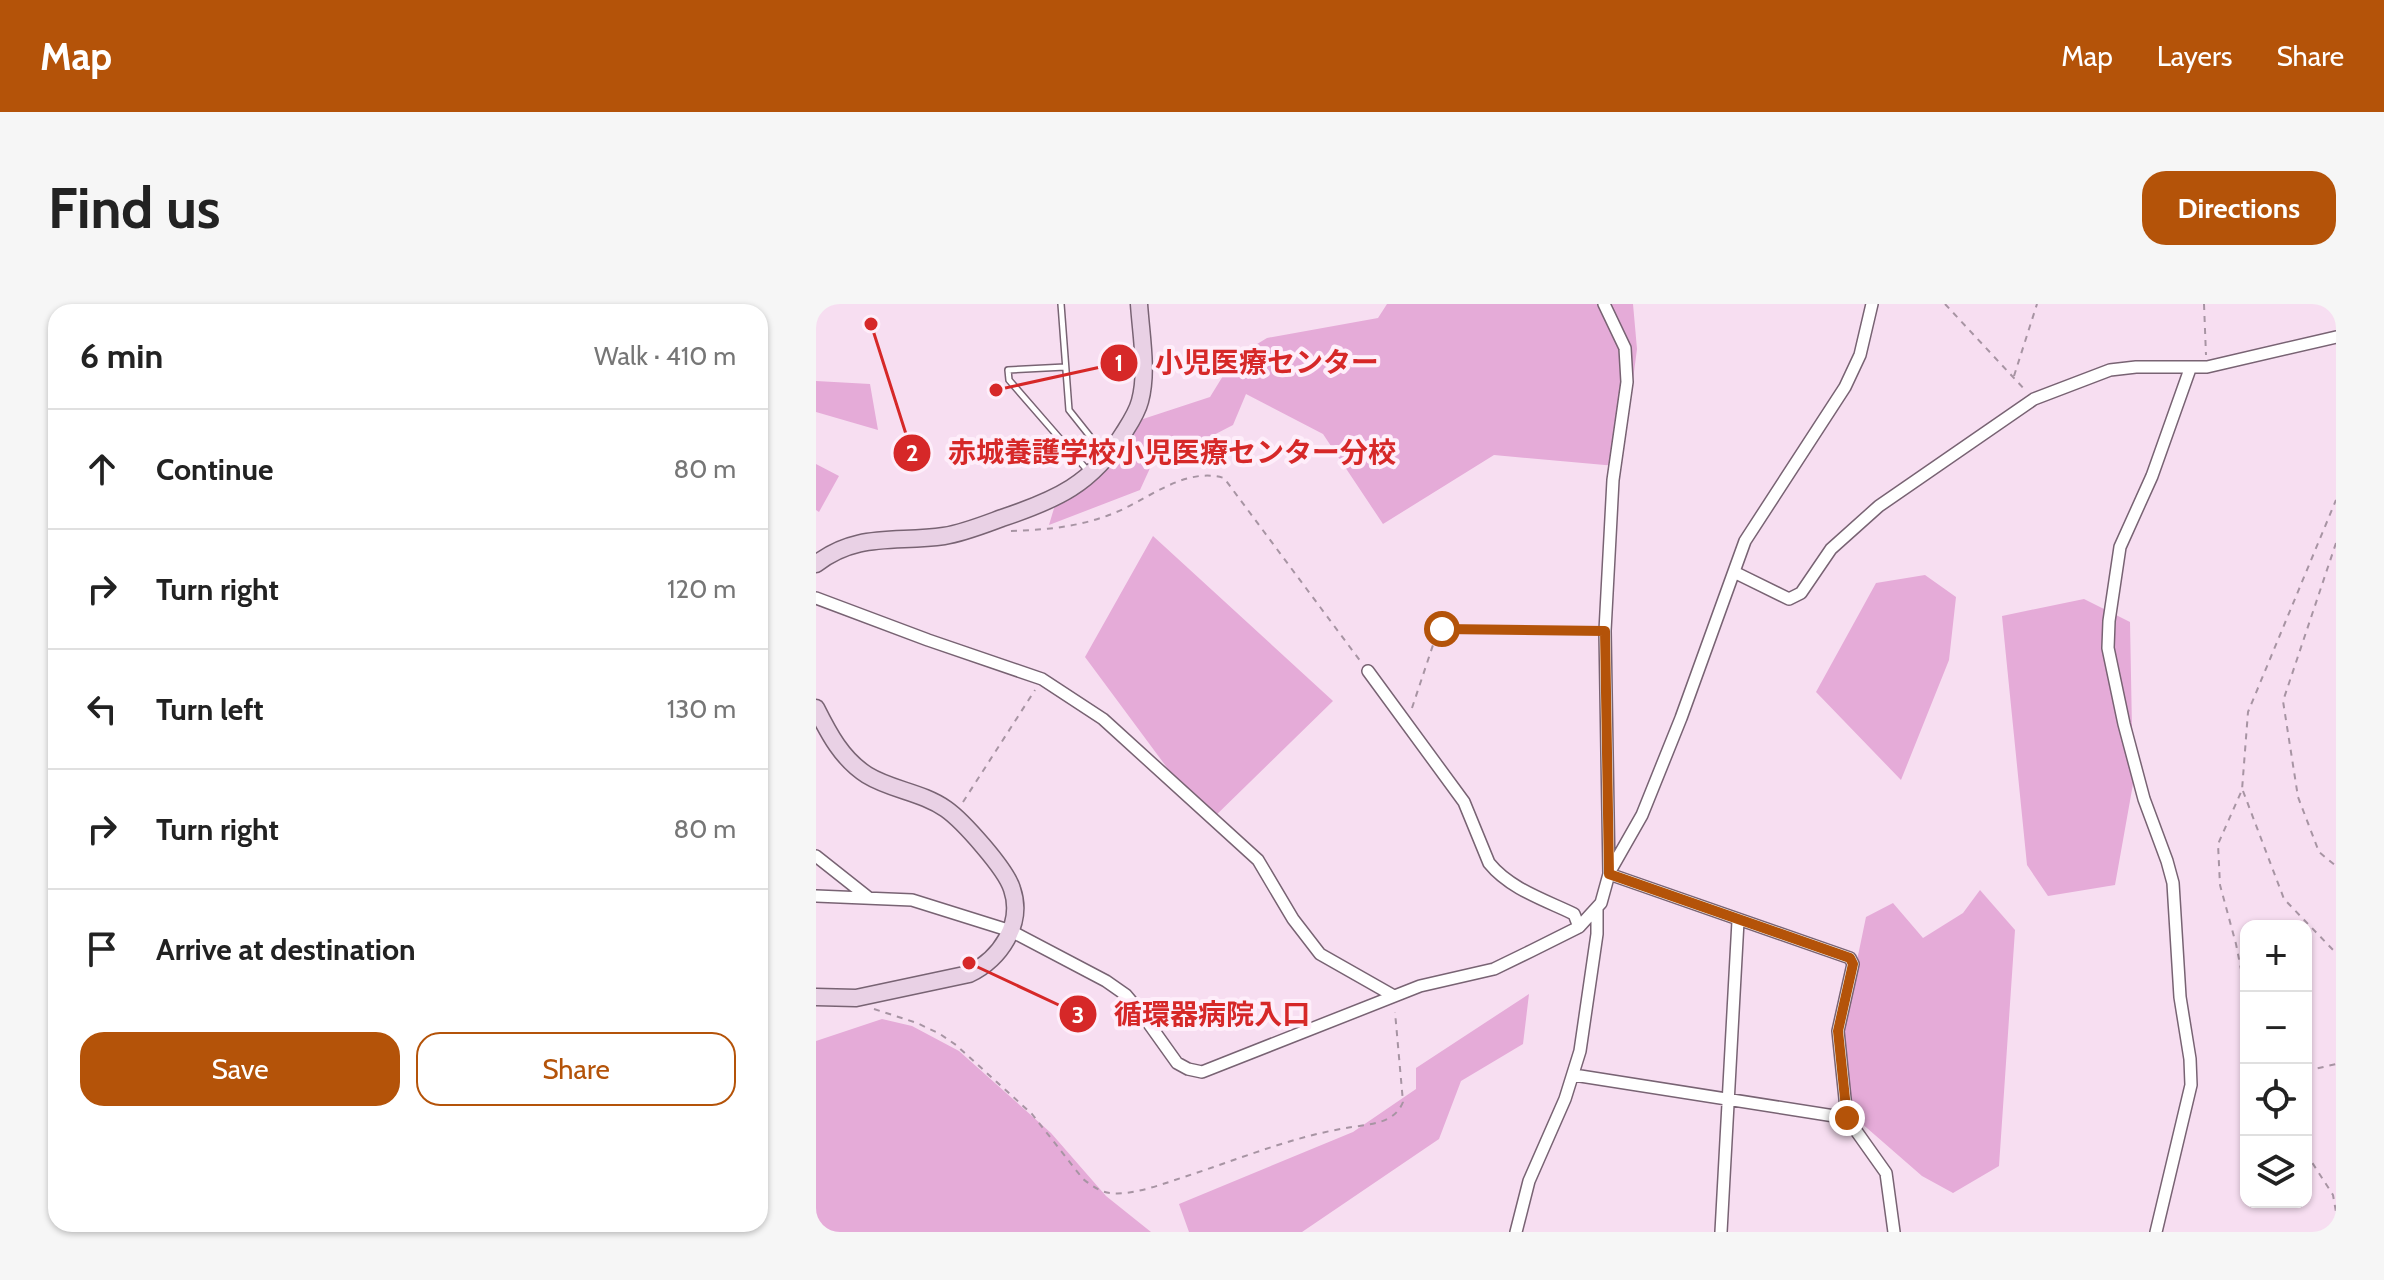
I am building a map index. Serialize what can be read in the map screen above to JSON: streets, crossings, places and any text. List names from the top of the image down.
{
  "places": ["赤城養護学校小児医療センター分校", "小児医療センター", "循環器病院入口"],
  "page": {
    "header": "Map",
    "nav": ["Map", "Layers", "Share"],
    "buttons": [
      "Directions",
      ["Save", "Share"]
    ],
    "title": "Find us",
    "heading": ["6 min", "Walk · 410 m"],
    "list": [
      ["Continue", "80 m"],
      ["Turn right", "120 m"],
      ["Turn left", "130 m"],
      ["Turn right", "80 m"],
      "Arrive at destination"
    ],
    "map_buttons": ["+", "−"]
  }
}
